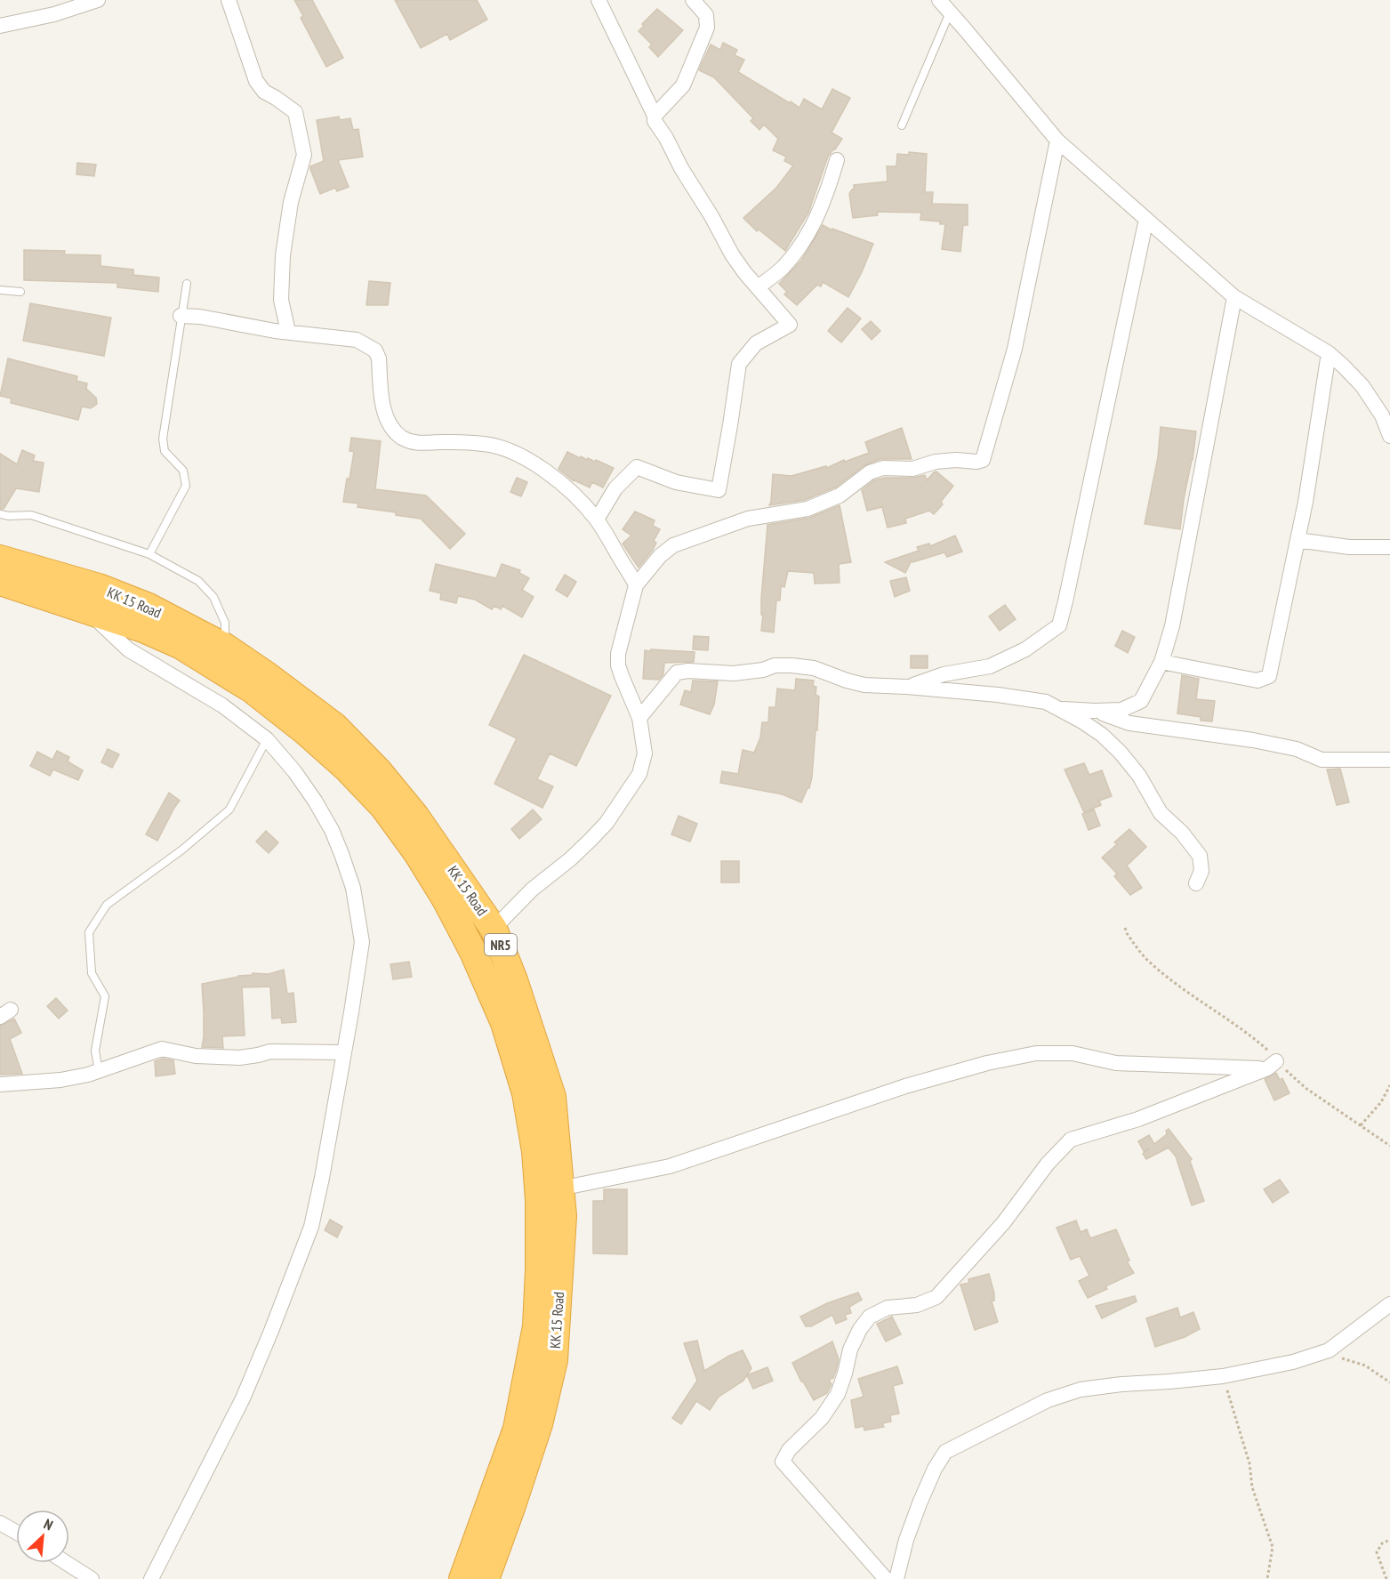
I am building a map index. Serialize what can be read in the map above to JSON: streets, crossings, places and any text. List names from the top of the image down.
{
  "streets": {
    "highway": ["KK 15 Road", "NR5"]
  },
  "north": "top right"
}
